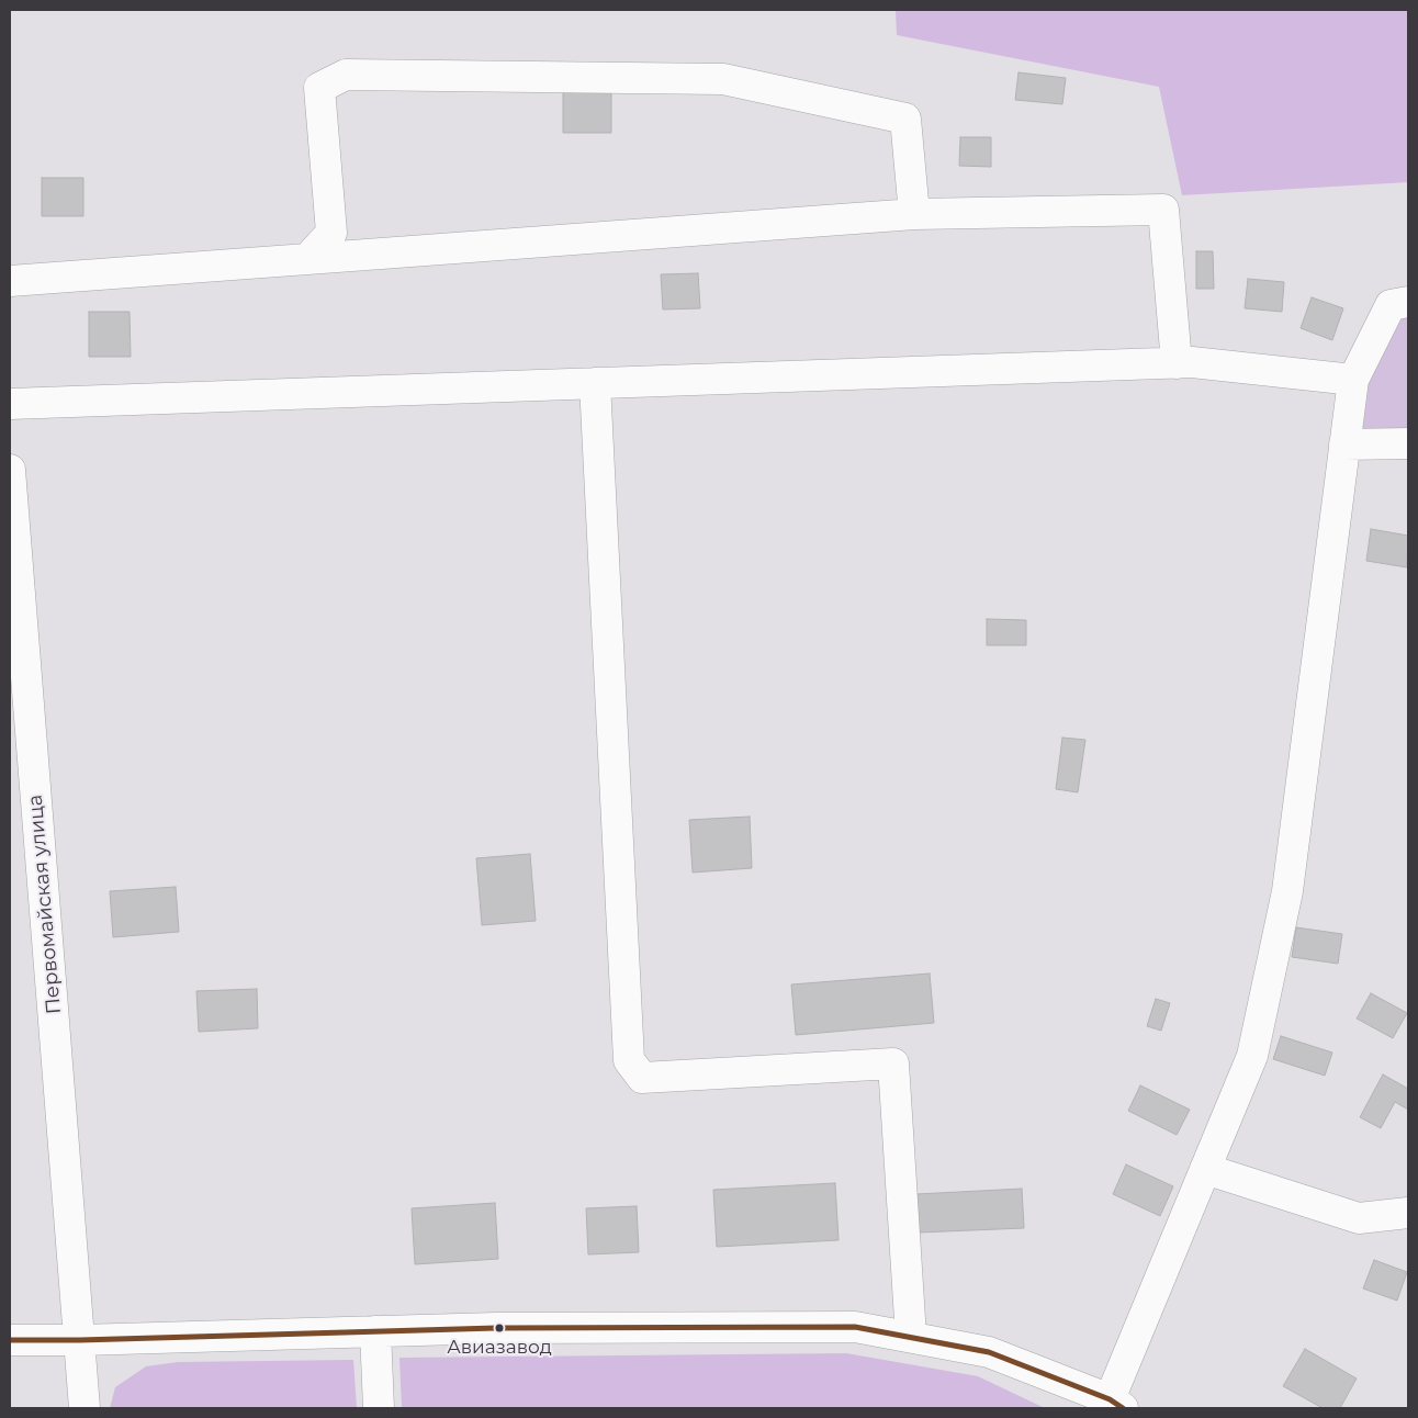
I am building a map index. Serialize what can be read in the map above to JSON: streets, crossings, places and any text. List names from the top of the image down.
{
  "streets": {
    "street": ["Первомайская улица"]
  },
  "places": ["Авиазавод"]
}
